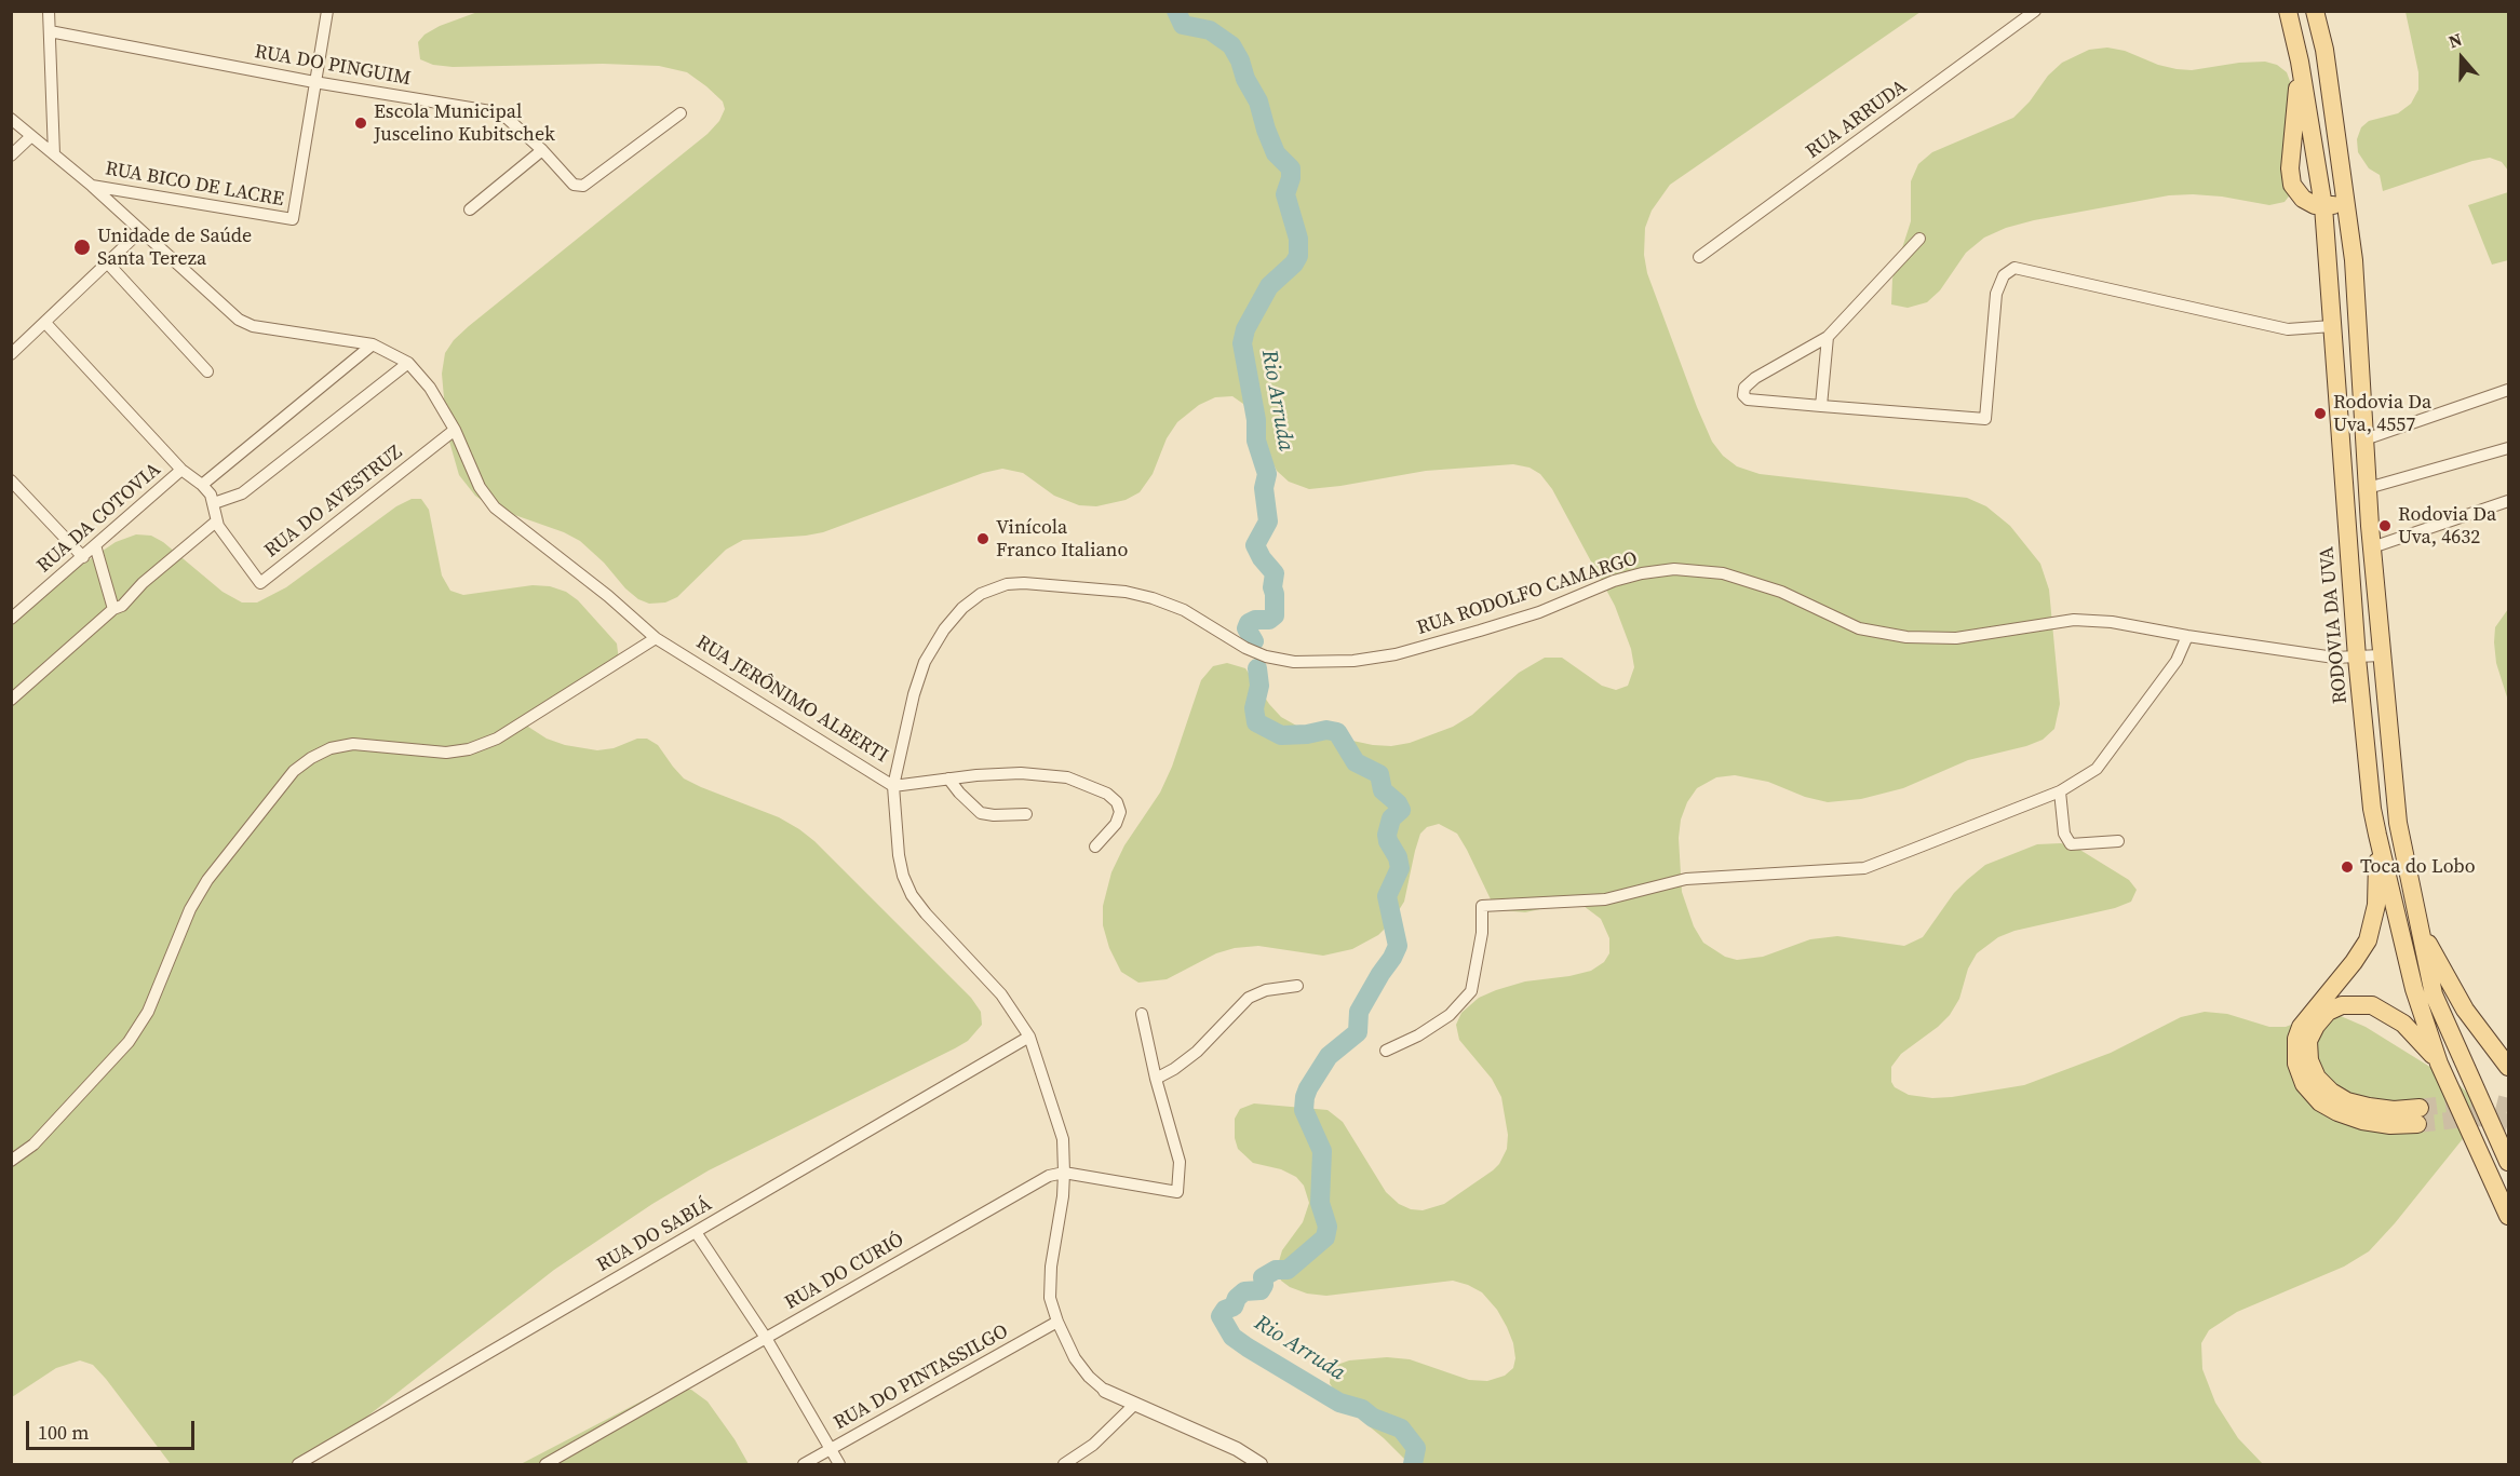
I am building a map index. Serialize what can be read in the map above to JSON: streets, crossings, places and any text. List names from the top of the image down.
{
  "streets": {
    "main road": ["RODOVIA DA UVA"],
    "street": [
      "RUA DO PINGUIM",
      "RUA ARRUDA",
      "RUA BICO DE LACRE",
      "RUA DO AVESTRUZ",
      "RUA DA COTOVIA",
      "RUA RODOLFO CAMARGO",
      "RUA JERÔNIMO ALBERTI",
      "RUA DO SABIÁ",
      "RUA DO CURIÓ",
      "RUA DO PINTASSILGO"
    ]
  },
  "crossings": [
    ["RUA DO PINGUIM", "RUA BICO DE LACRE"],
    ["RUA BICO DE LACRE", "RUA JERÔNIMO ALBERTI"],
    ["RUA DO AVESTRUZ", "RUA DA COTOVIA"],
    ["RUA DO AVESTRUZ", "RUA JERÔNIMO ALBERTI"],
    ["RUA RODOLFO CAMARGO", "RODOVIA DA UVA"],
    ["RUA RODOLFO CAMARGO", "RUA JERÔNIMO ALBERTI"],
    ["RUA JERÔNIMO ALBERTI", "RUA DO SABIÁ"],
    ["RUA JERÔNIMO ALBERTI", "RUA DO CURIÓ"],
    ["RUA JERÔNIMO ALBERTI", "RUA DO PINTASSILGO"]
  ],
  "water": ["Rio Arruda"],
  "places": [
    "Escola Municipal Juscelino Kubitschek",
    "Unidade de Saúde Santa Tereza",
    "Rodovia Da Uva, 4557",
    "Rodovia Da Uva, 4632",
    "Vinícola Franco Italiano",
    "Toca do Lobo"
  ],
  "scale_bar": "100 m",
  "north": "top"
}
